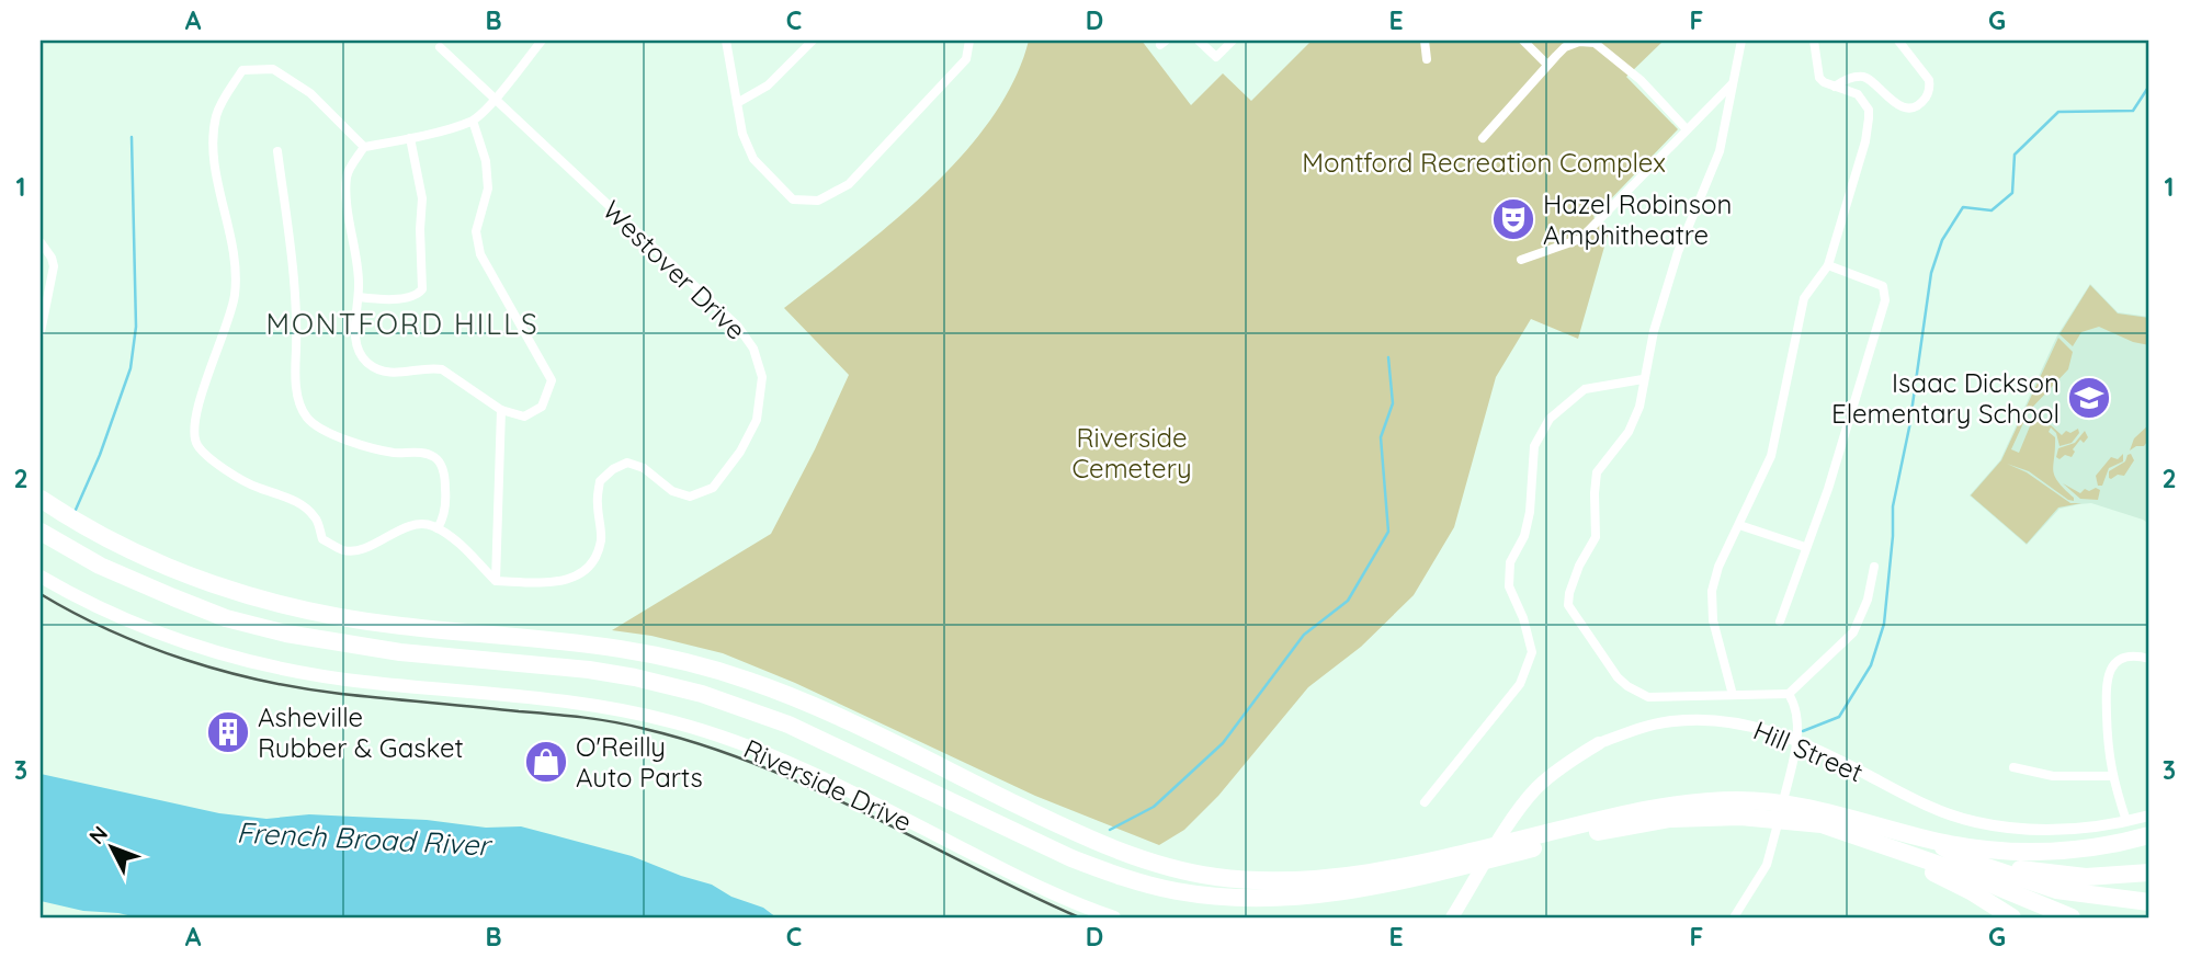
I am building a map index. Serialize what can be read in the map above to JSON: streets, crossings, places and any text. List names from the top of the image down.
{
  "streets": {
    "main road": ["Hill Street", "Riverside Drive"],
    "street": ["Westover Drive"]
  },
  "districts": ["MONTFORD HILLS"],
  "water": ["French Broad River"],
  "parks": ["Montford Recreation Complex", "Riverside Cemetery"],
  "places": {
    "theatre": ["Hazel Robinson Amphitheatre"],
    "school or university": ["Isaac Dickson Elementary School"],
    "building": ["Asheville Rubber & Gasket"],
    "shop": ["O'Reilly Auto Parts"]
  },
  "north": "top left",
  "grid": {
    "columns": [
      "A",
      "B",
      "C",
      "D",
      "E",
      "F",
      "G"
    ],
    "rows": ["1", "2", "3"]
  }
}
